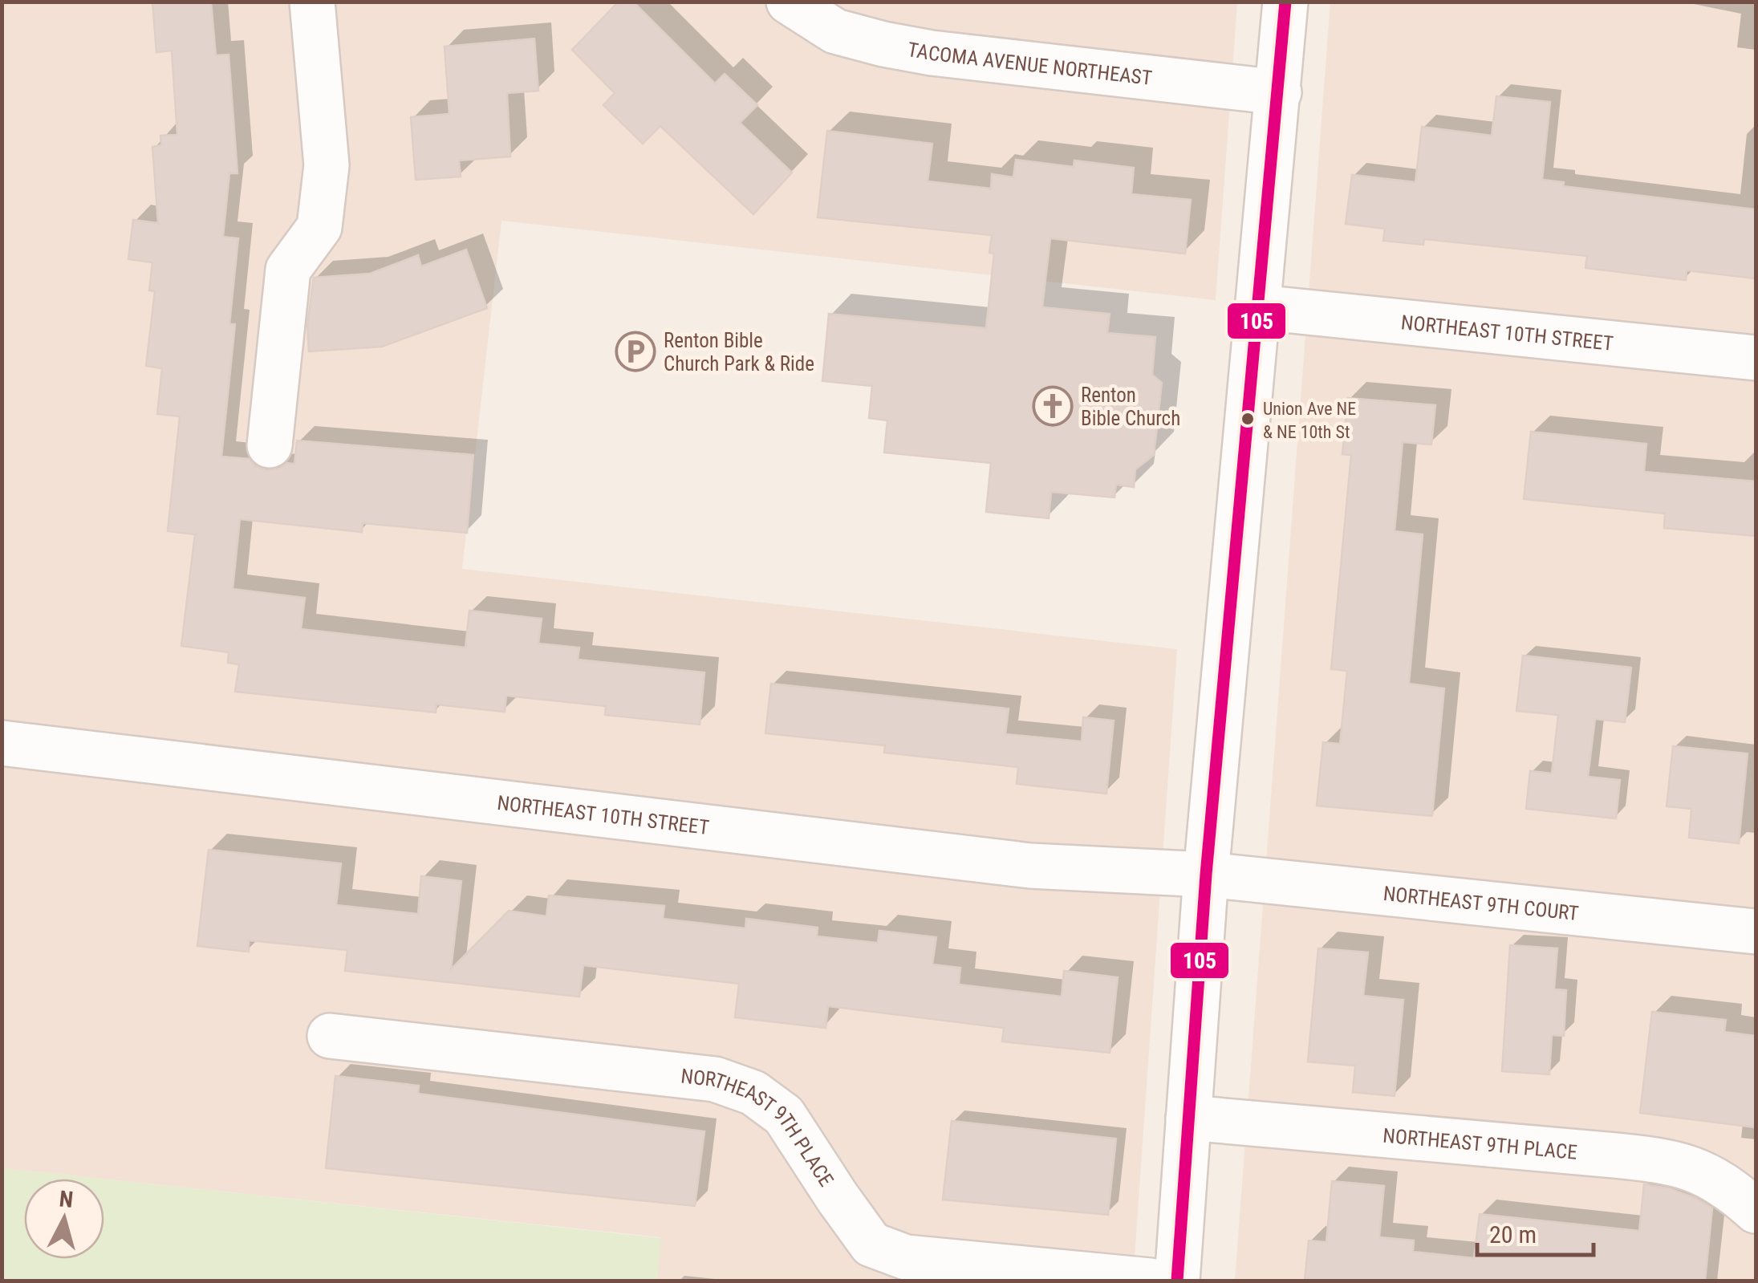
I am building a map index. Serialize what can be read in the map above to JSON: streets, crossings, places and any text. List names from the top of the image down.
{
  "streets": {
    "street": [
      "TACOMA AVENUE NORTHEAST",
      "NORTHEAST 10TH STREET",
      "NORTHEAST 9TH COURT",
      "NORTHEAST 9TH PLACE"
    ]
  },
  "crossings": [
    ["NORTHEAST 10TH STREET", "NORTHEAST 9TH COURT"]
  ],
  "places": {
    "parking": ["Renton Bible Church Park & Ride"],
    "church": ["Renton Bible Church"],
    "other": ["Union Ave NE & NE 10th St"]
  },
  "lines": ["transit line 105"],
  "scale_bar": "20 m",
  "north": "top"
}
